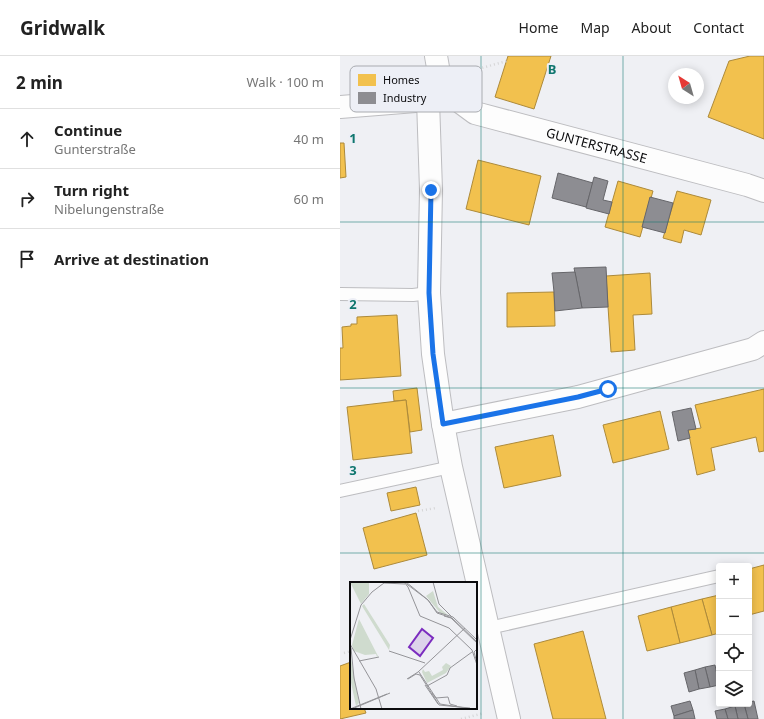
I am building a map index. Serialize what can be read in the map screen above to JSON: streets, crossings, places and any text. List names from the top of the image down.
{
  "streets": {
    "street": ["GUNTERSTRASSE"]
  },
  "legend": ["Homes", "Industry"],
  "north": "top left",
  "page": {
    "header": "Gridwalk",
    "nav": [
      "Home",
      "Map",
      "About",
      "Contact"
    ],
    "heading": ["2 min", "Walk · 100 m"],
    "list": [
      ["Continue", "Gunterstraße", "40 m"],
      ["Turn right", "Nibelungenstraße", "60 m"],
      "Arrive at destination"
    ],
    "map_buttons": ["+", "−"]
  },
  "grid": {
    "columns": ["B"],
    "rows": ["1", "2", "3"]
  }
}
